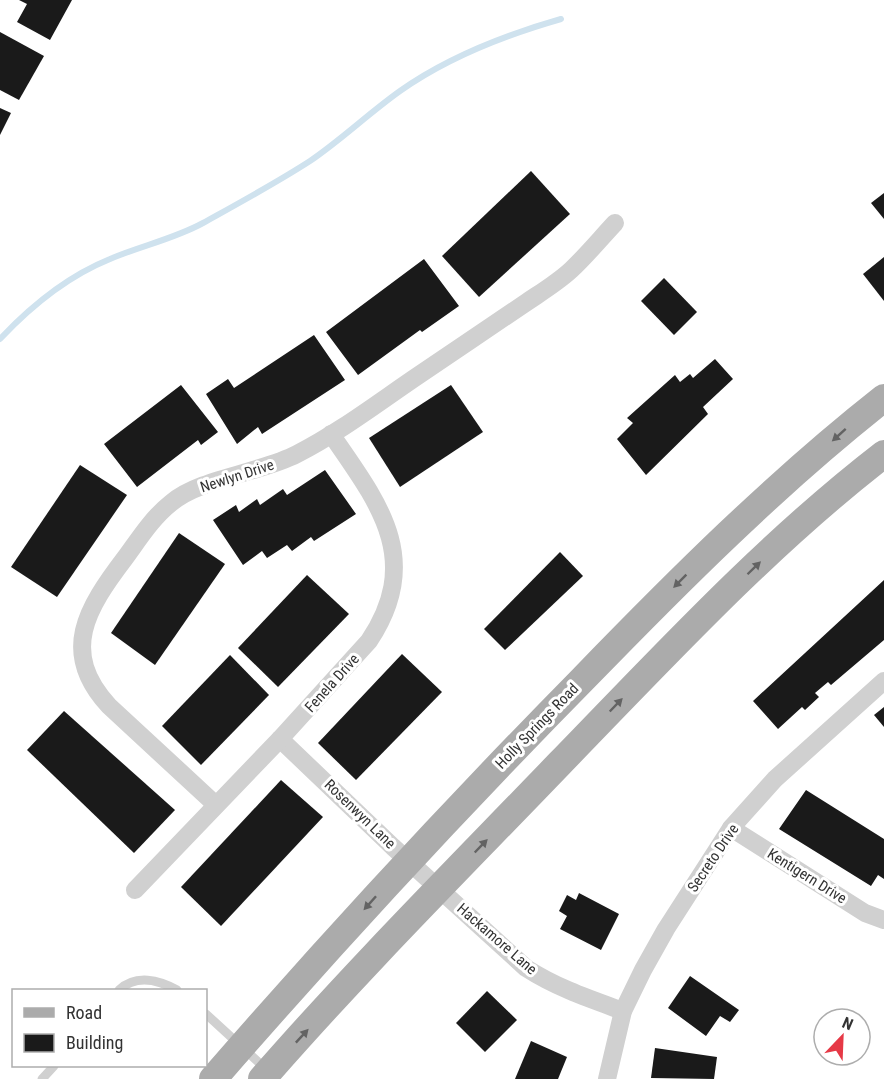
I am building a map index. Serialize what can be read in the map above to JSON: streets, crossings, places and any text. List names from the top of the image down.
{
  "streets": {
    "main road": ["Holly Springs Road"],
    "street": [
      "Newlyn Drive",
      "Fenela Drive",
      "Rosenwyn Lane",
      "Secreto Drive",
      "Kentigern Drive",
      "Hackamore Lane"
    ]
  },
  "crossings": [
    ["Newlyn Drive", "Fenela Drive"],
    ["Fenela Drive", "Rosenwyn Lane"],
    ["Holly Springs Road", "Rosenwyn Lane"],
    ["Rosenwyn Lane", "Hackamore Lane"],
    ["Secreto Drive", "Kentigern Drive"],
    ["Secreto Drive", "Hackamore Lane"]
  ],
  "legend": ["Road", "Building"],
  "north": "top right"
}
